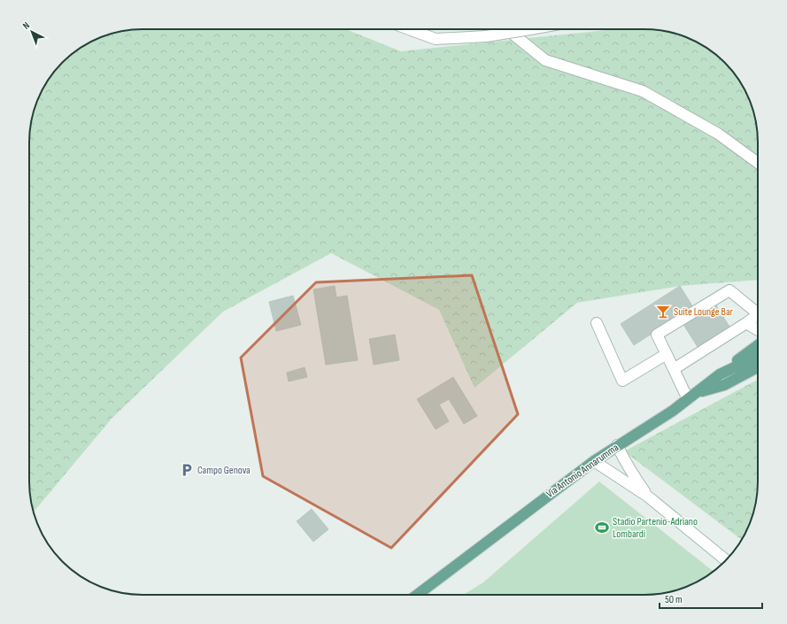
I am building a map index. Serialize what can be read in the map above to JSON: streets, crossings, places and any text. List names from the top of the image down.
{
  "streets": {
    "main road": ["Via Antonio Annarumma"]
  },
  "places": {
    "bar": ["Suite Lounge Bar"],
    "parking": ["Campo Genova"],
    "sports": ["Stadio Partenio-Adriano Lombardi"]
  },
  "scale_bar": "50 m",
  "north": "top left"
}
